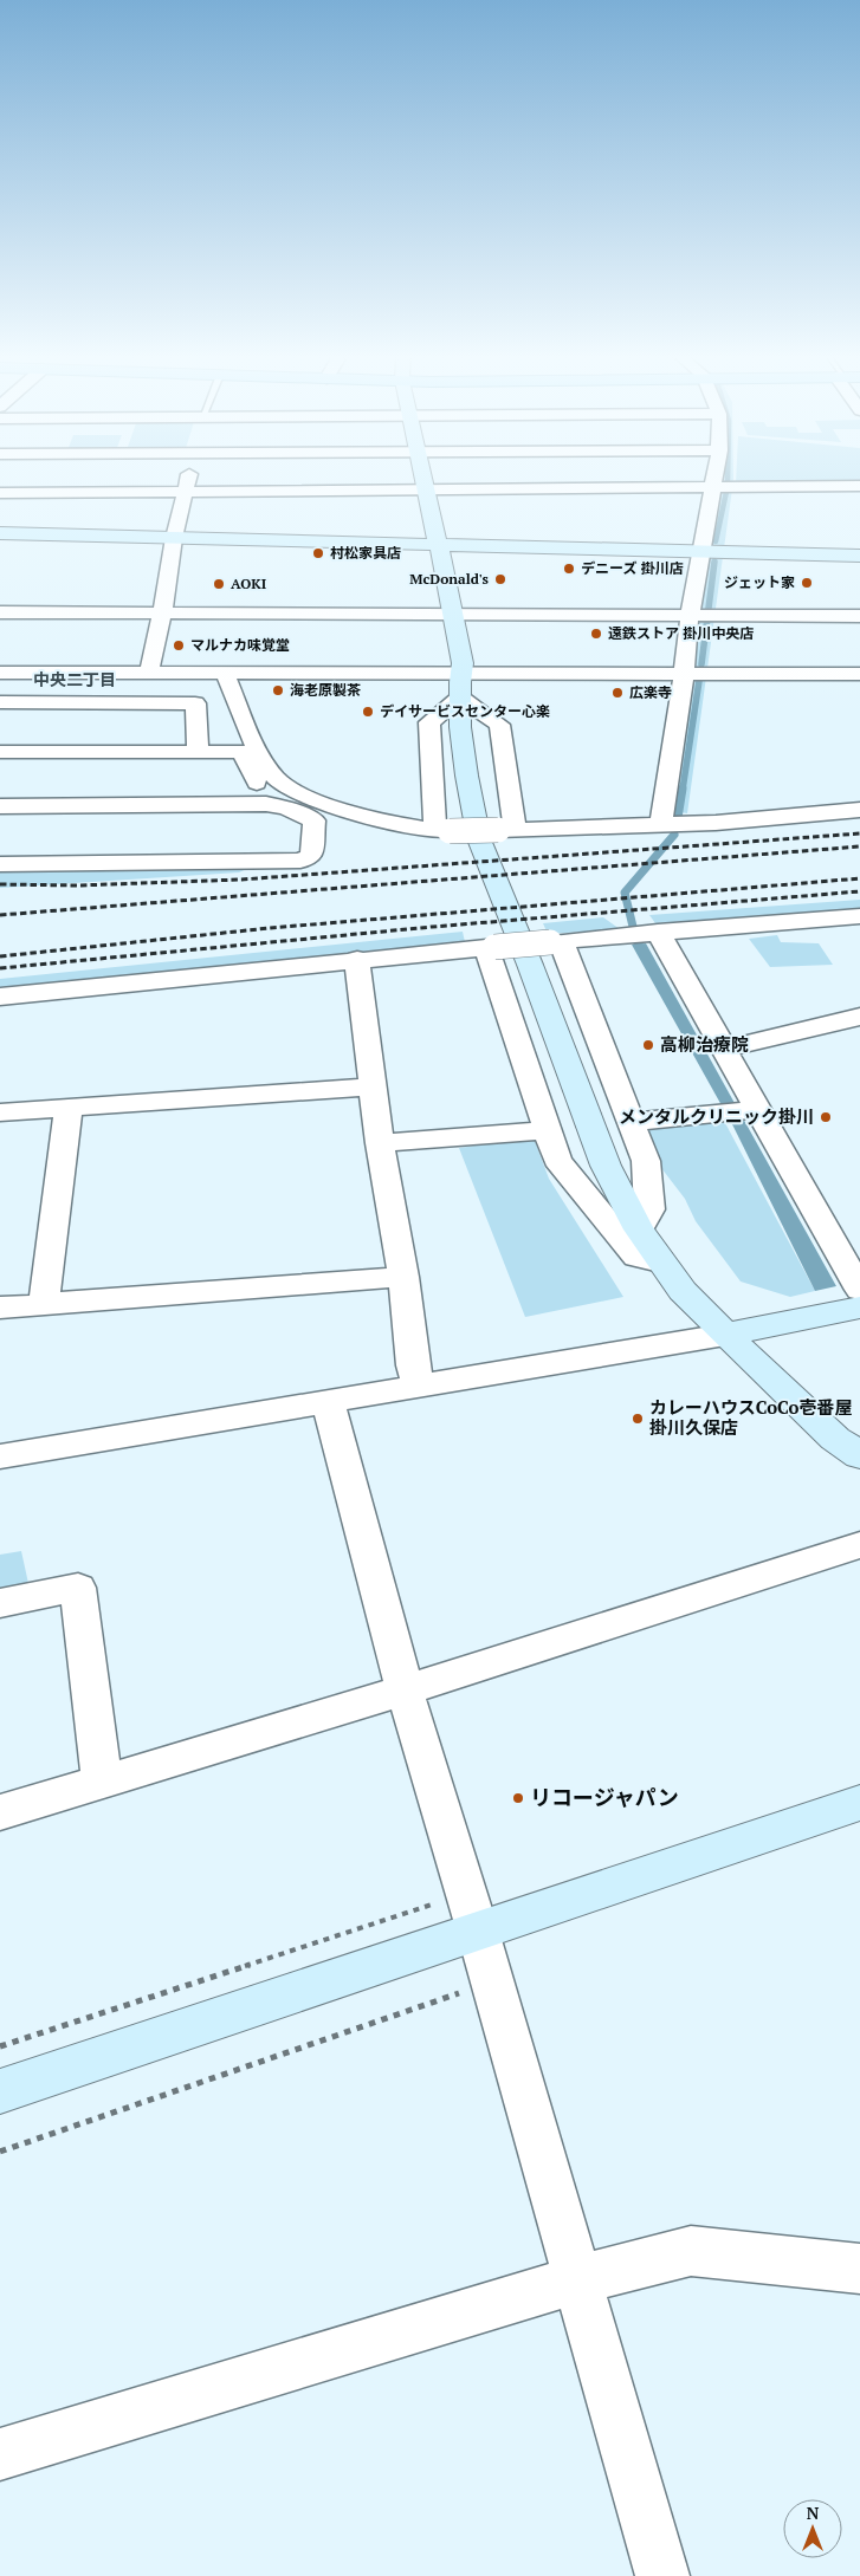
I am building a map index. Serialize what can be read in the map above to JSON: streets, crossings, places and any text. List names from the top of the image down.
{
  "districts": ["中央二丁目"],
  "places": [
    "村松家具店",
    "デニーズ 掛川店",
    "McDonald's",
    "ジェット家",
    "AOKI",
    "遠鉄ストア 掛川中央店",
    "マルナカ味覚堂",
    "海老原製茶",
    "広楽寺",
    "デイサービスセンター心楽",
    "高柳治療院",
    "メンタルクリニック掛川",
    "カレーハウスCoCo壱番屋 掛川久保店",
    "リコージャパン"
  ],
  "north": "top"
}
